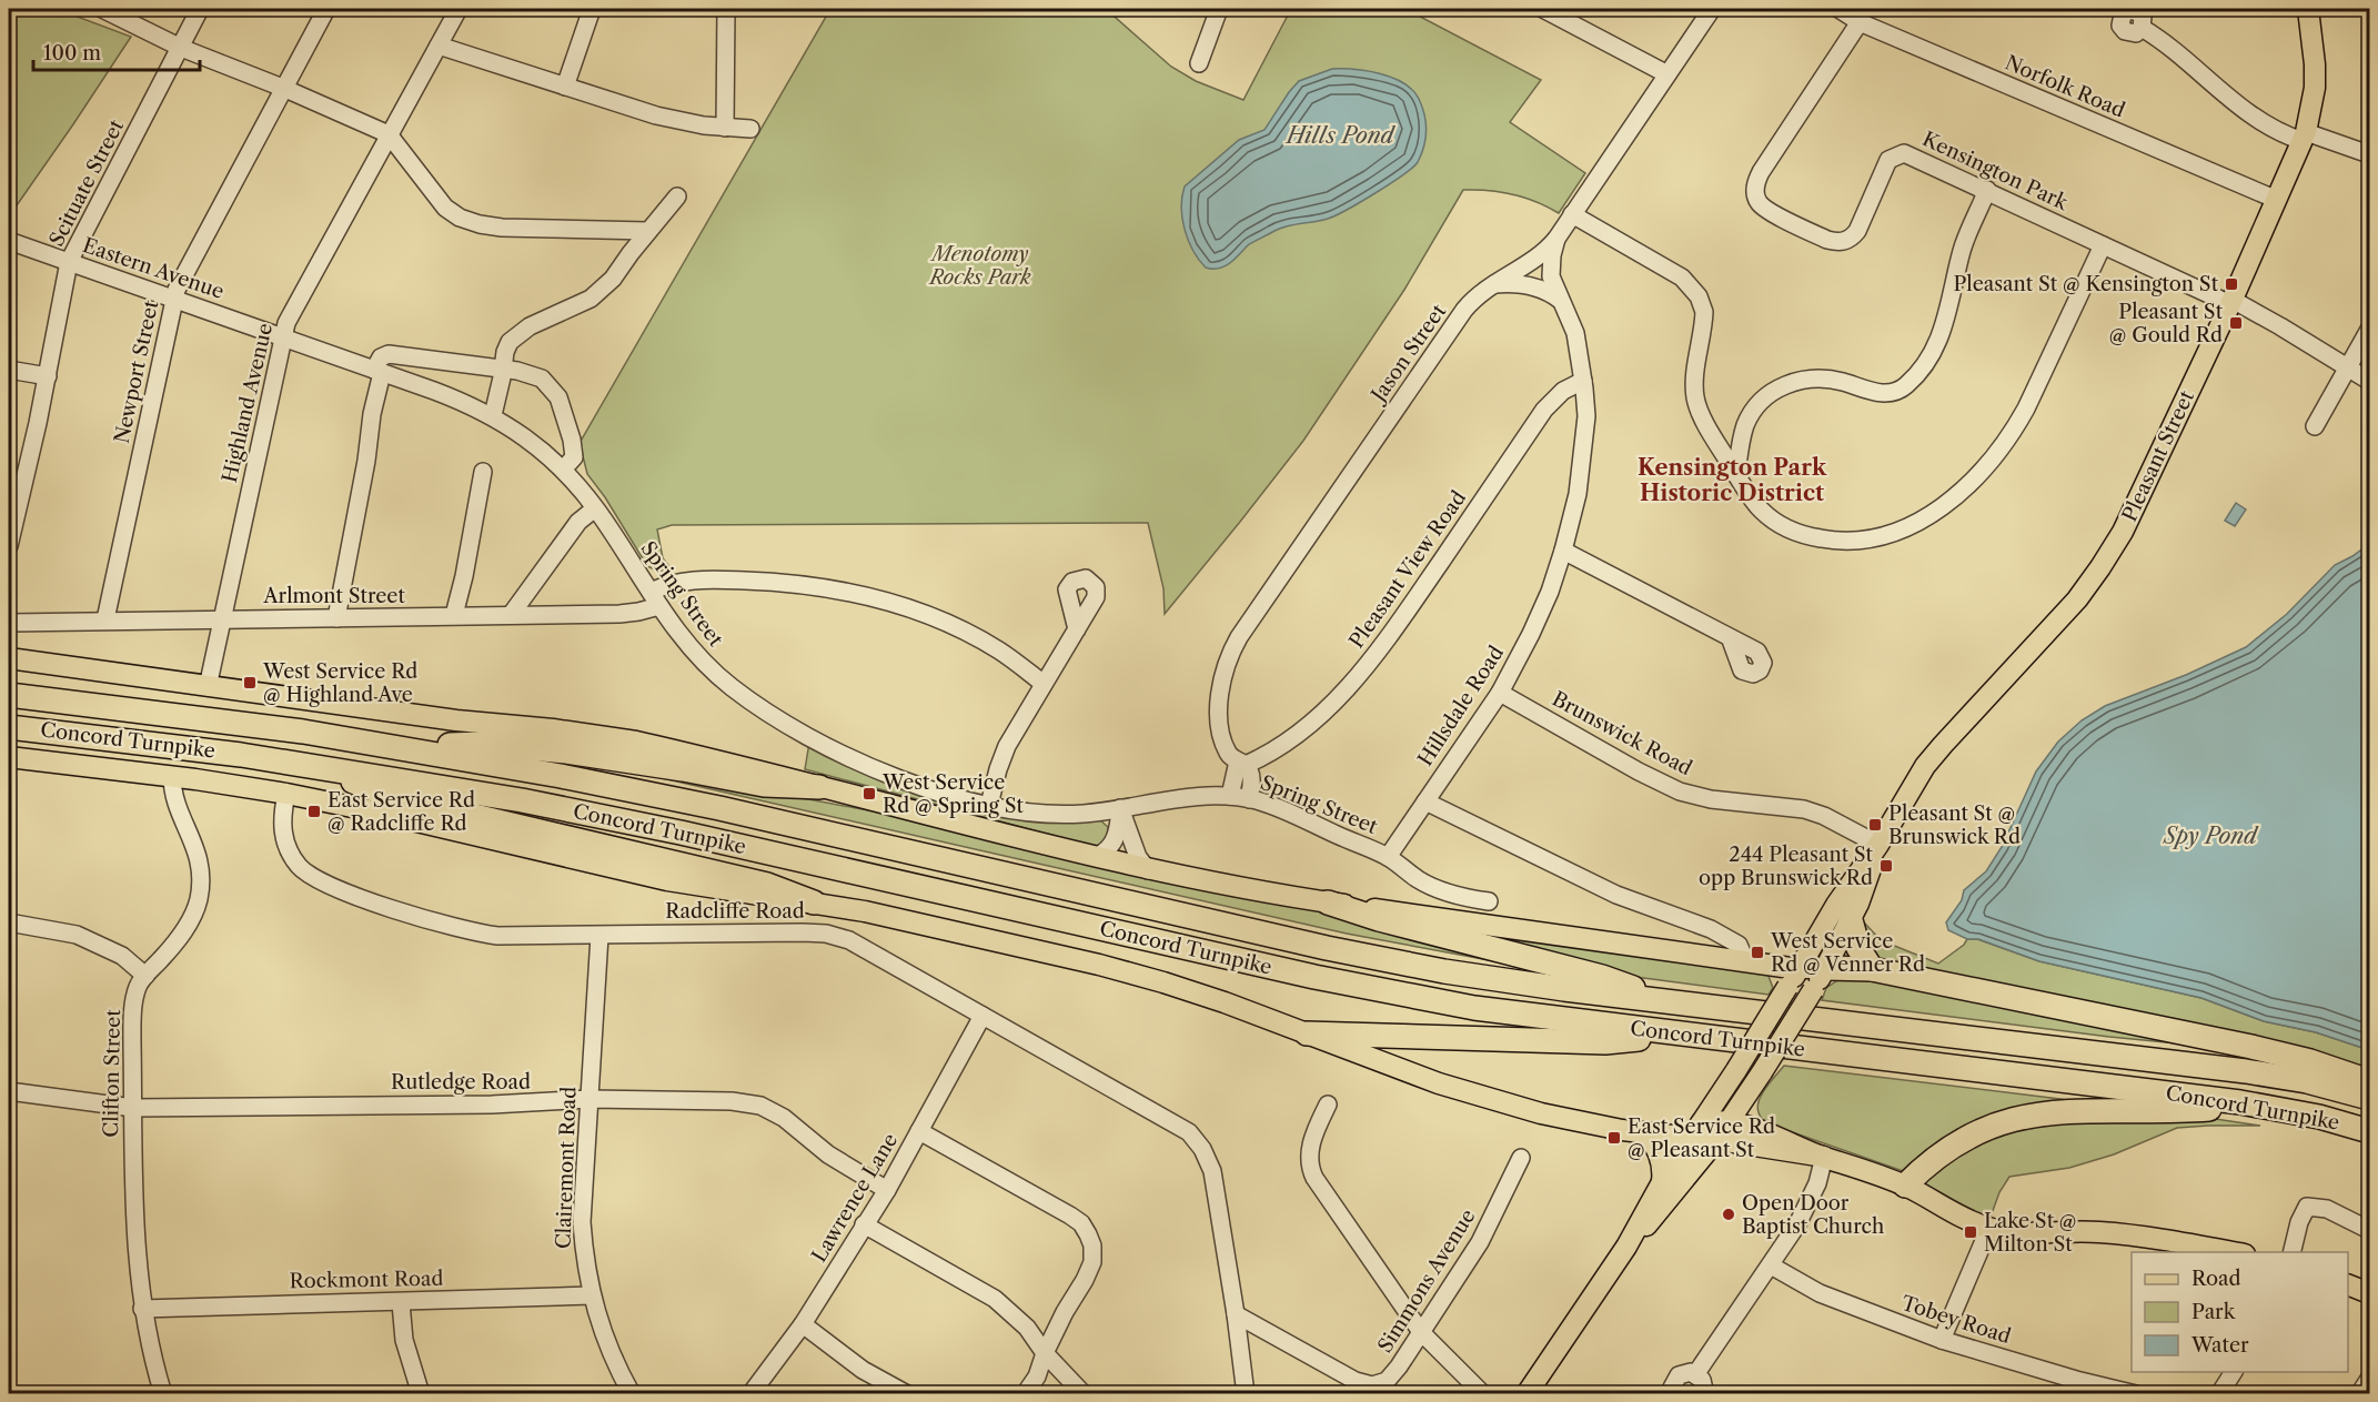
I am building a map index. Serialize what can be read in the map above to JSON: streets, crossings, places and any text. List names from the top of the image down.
{
  "streets": {
    "highway": ["Concord Turnpike"],
    "main road": ["Pleasant Street"],
    "street": [
      "Norfolk Road",
      "Kensington Park",
      "Scituate Street",
      "Eastern Avenue",
      "Jason Street",
      "Newport Street",
      "Highland Avenue",
      "Pleasant View Road",
      "Spring Street",
      "Arlmont Street",
      "Hillsdale Road",
      "Brunswick Road",
      "Radcliffe Road",
      "Clifton Street",
      "Rutledge Road",
      "Clairemont Road",
      "Lawrence Lane",
      "Rockmont Road",
      "Simmons Avenue",
      "Tobey Road"
    ]
  },
  "crossings": [
    ["Norfolk Road", "Kensington Park"],
    ["Norfolk Road", "Pleasant Street"],
    ["Kensington Park", "Pleasant Street"],
    ["Scituate Street", "Eastern Avenue"],
    ["Eastern Avenue", "Newport Street"],
    ["Eastern Avenue", "Highland Avenue"],
    ["Eastern Avenue", "Spring Street"],
    ["Jason Street", "Pleasant View Road"],
    ["Jason Street", "Spring Street"],
    ["Jason Street", "Hillsdale Road"],
    ["Newport Street", "Arlmont Street"],
    ["Highland Avenue", "Spring Street"],
    ["Highland Avenue", "Arlmont Street"],
    ["Pleasant Street", "Brunswick Road"],
    ["Pleasant Street", "Concord Turnpike"],
    ["Pleasant View Road", "Hillsdale Road"],
    ["Spring Street", "Arlmont Street"],
    ["Spring Street", "Hillsdale Road"],
    ["Hillsdale Road", "Brunswick Road"],
    ["Concord Turnpike", "Radcliffe Road"],
    ["Concord Turnpike", "Clifton Street"],
    ["Radcliffe Road", "Clairemont Road"],
    ["Radcliffe Road", "Lawrence Lane"],
    ["Radcliffe Road", "Simmons Avenue"],
    ["Clifton Street", "Rutledge Road"],
    ["Clifton Street", "Rockmont Road"],
    ["Rutledge Road", "Clairemont Road"],
    ["Rutledge Road", "Lawrence Lane"],
    ["Clairemont Road", "Rockmont Road"]
  ],
  "districts": ["Kensington Park Historic District"],
  "water": ["Hills Pond", "Spy Pond"],
  "parks": ["Menotomy Rocks Park"],
  "places": {
    "transit": [
      "Pleasant St @ Kensington St",
      "Pleasant St @ Gould Rd",
      "West Service Rd @ Highland Ave",
      "West Service Rd @ Spring St",
      "East Service Rd @ Radcliffe Rd",
      "Pleasant St @ Brunswick Rd",
      "244 Pleasant St opp Brunswick Rd",
      "West Service Rd @ Venner Rd",
      "East Service Rd @ Pleasant St",
      "Lake St @ Milton St"
    ],
    "other": ["Open Door Baptist Church"]
  },
  "legend": ["Road", "Park", "Water"],
  "scale_bar": "100 m"
}
